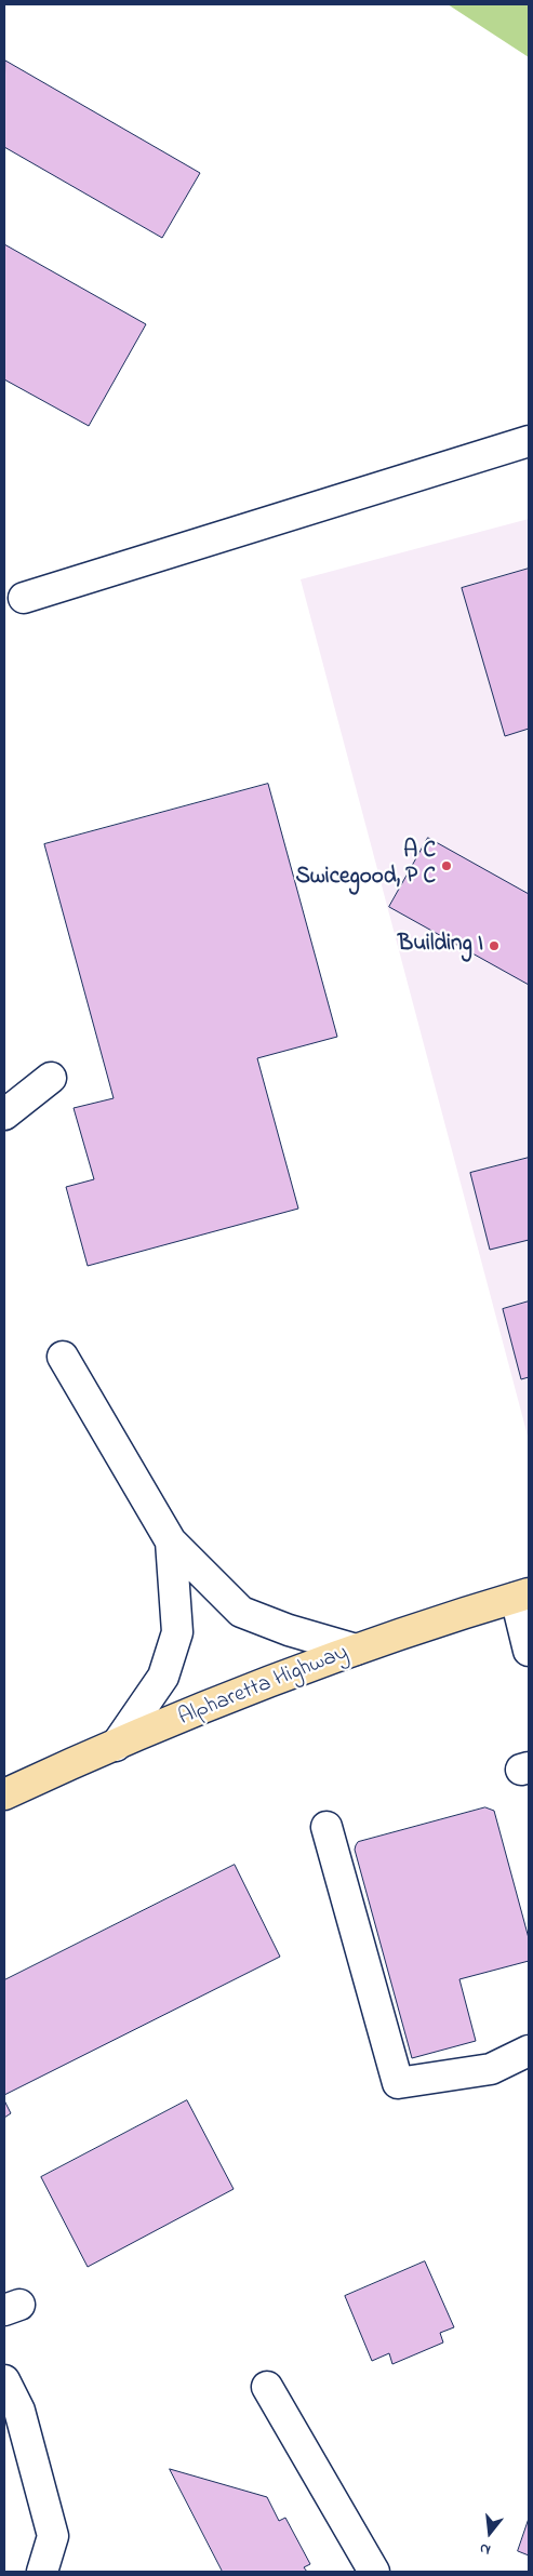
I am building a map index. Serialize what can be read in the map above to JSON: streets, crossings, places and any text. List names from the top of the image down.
{
  "streets": {
    "highway": ["Alpharetta Highway"]
  },
  "places": ["A C Swicegood, P C", "Building I"],
  "north": "bottom"
}
